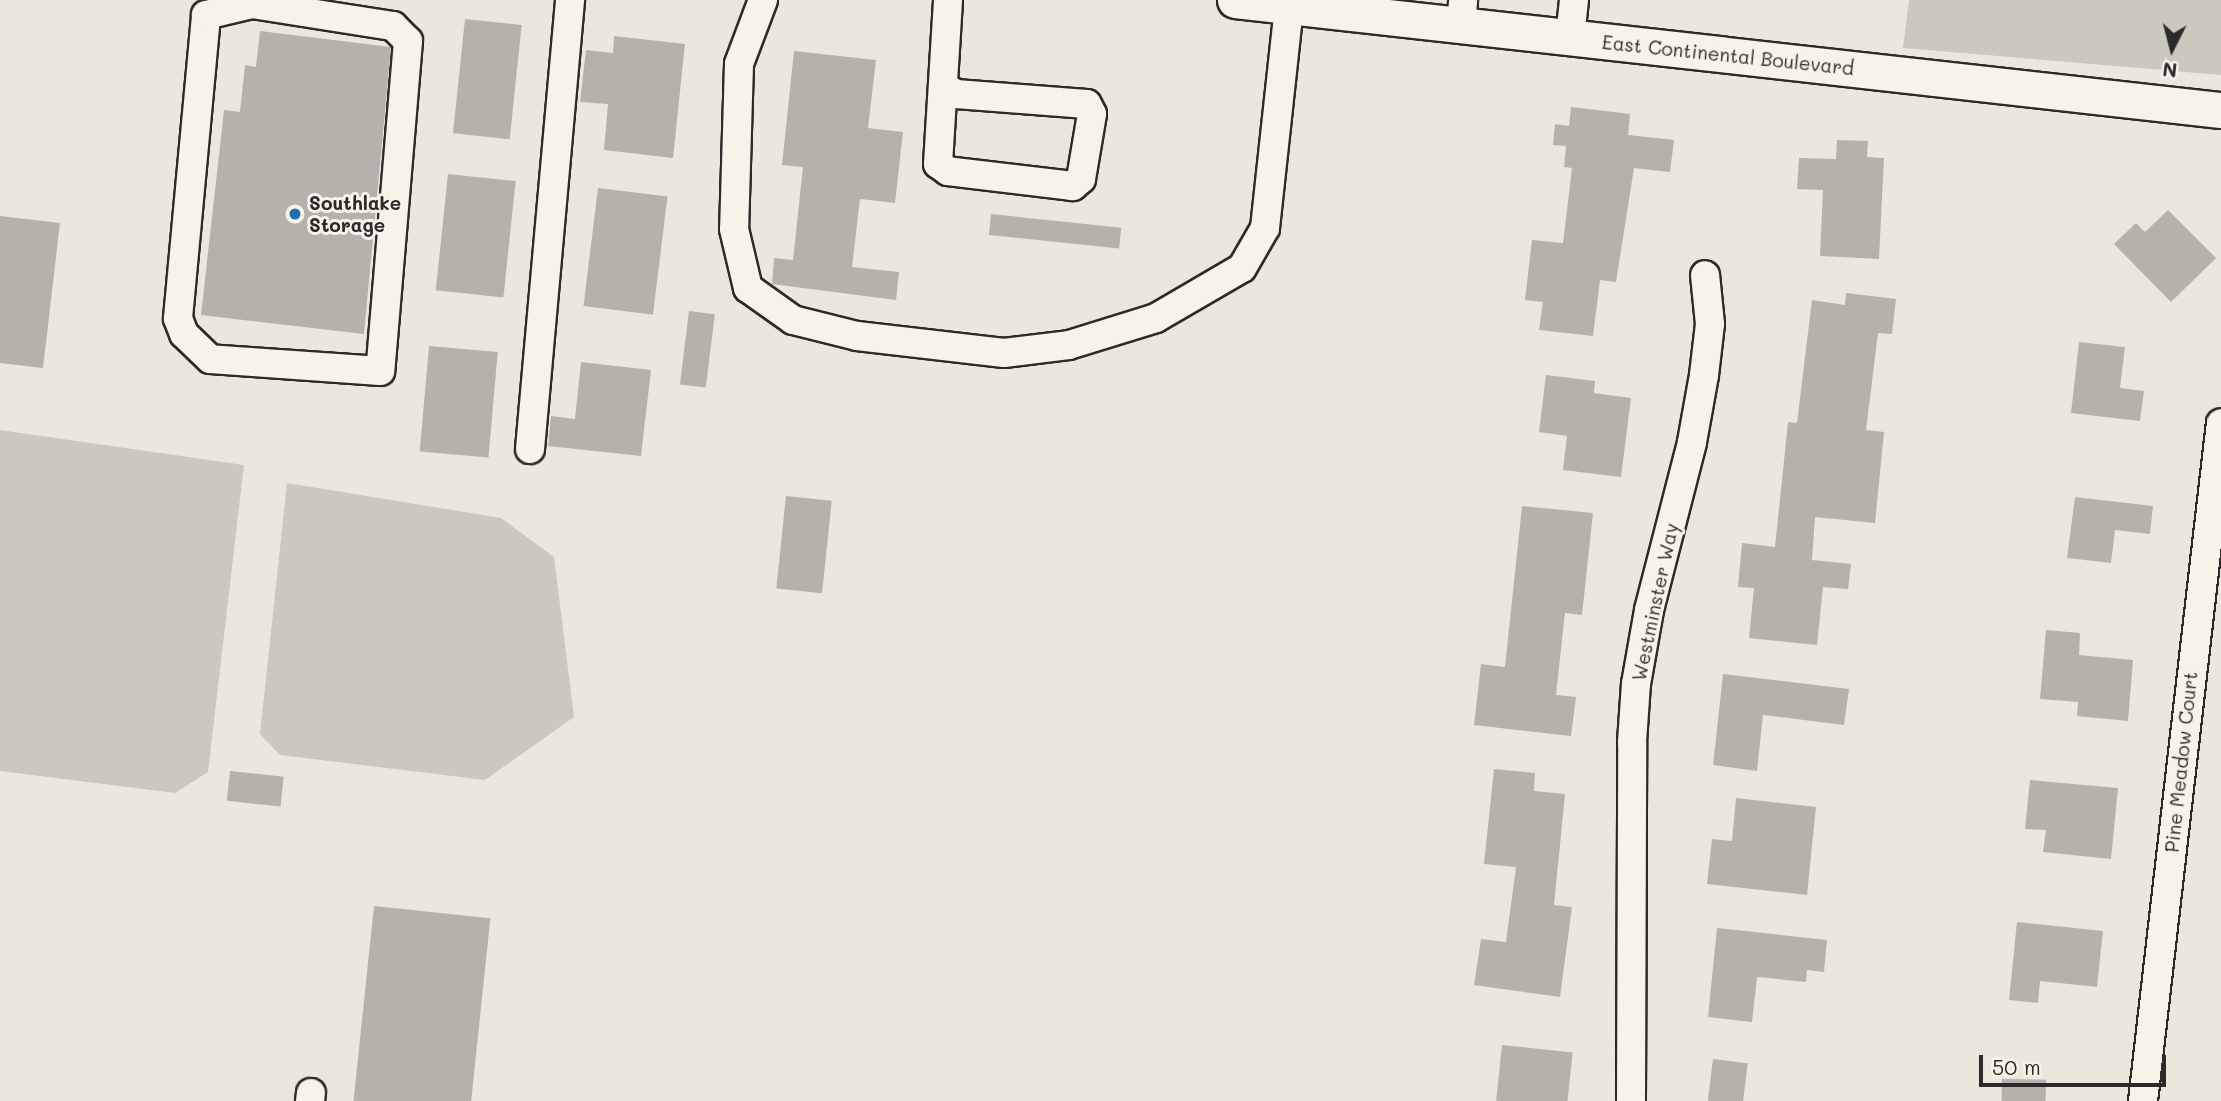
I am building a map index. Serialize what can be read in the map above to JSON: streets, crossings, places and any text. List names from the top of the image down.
{
  "streets": {
    "main road": ["East Continental Boulevard"],
    "street": ["Westminster Way", "Pine Meadow Court"]
  },
  "places": ["Southlake Storage"],
  "scale_bar": "50 m",
  "north": "bottom"
}
